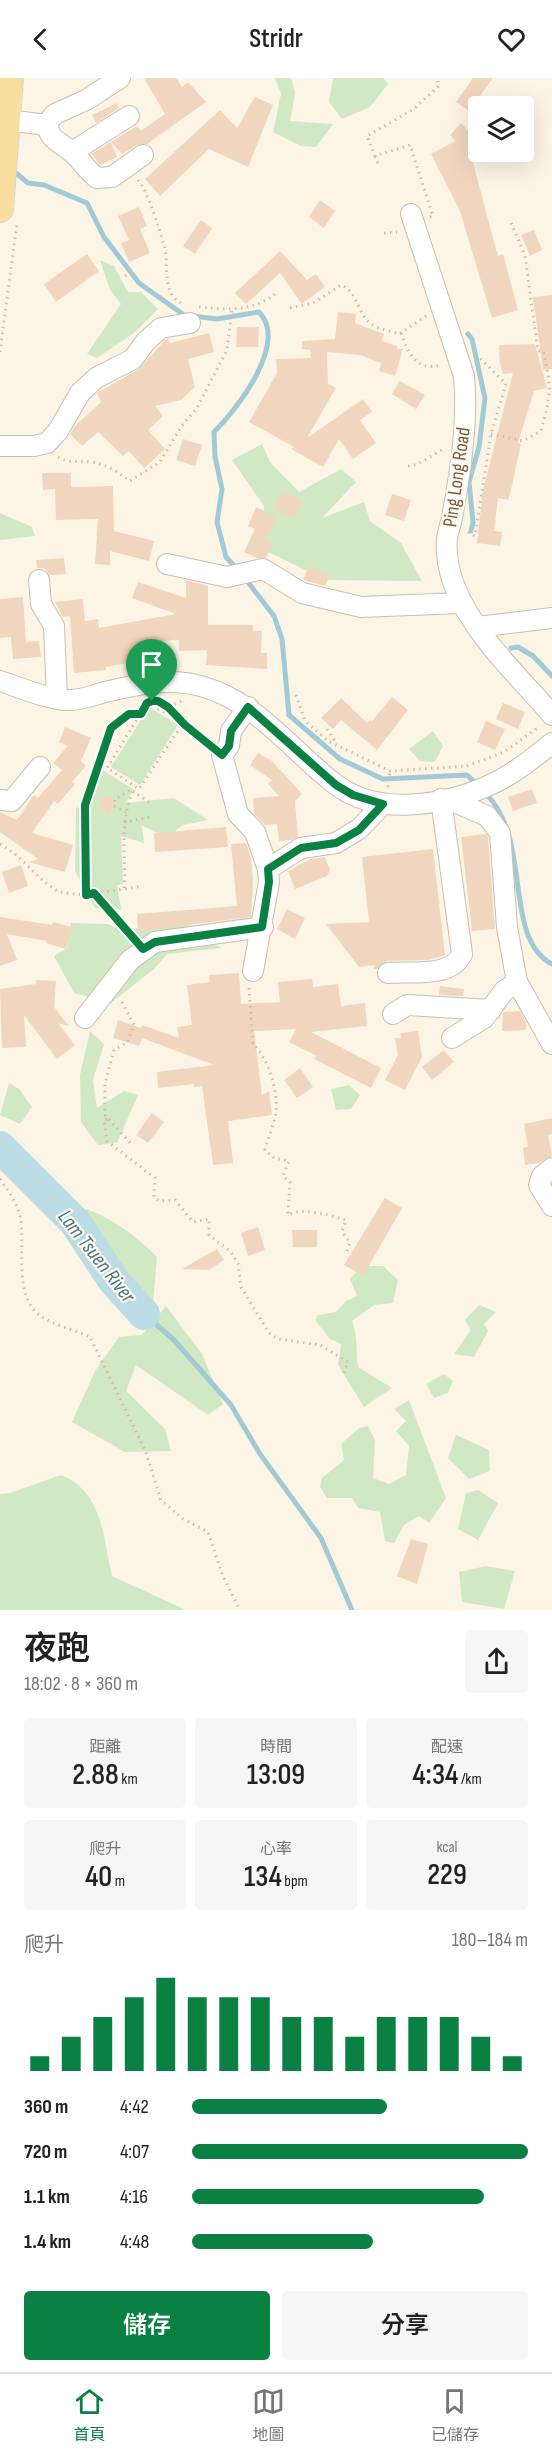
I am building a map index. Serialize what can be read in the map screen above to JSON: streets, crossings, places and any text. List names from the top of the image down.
{
  "streets": {
    "street": ["Ping Long Road"]
  },
  "water": ["Lam Tsuen River"],
  "page": {
    "header": "Stridr",
    "heading": ["夜跑", "18:02 · 8 × 360 m"],
    "stats": [
      ["距離", "2.88 km"],
      ["時間", "13:09"],
      ["配速", "4:34 /km"],
      ["爬升", "40 m"],
      ["心率", "134 bpm"],
      ["kcal", "229"]
    ],
    "chart": ["爬升", "180–184 m"],
    "list": [
      {
        "name": "360 m",
        "note": "4:42"
      },
      {
        "name": "720 m",
        "note": "4:07"
      },
      {
        "name": "1.1 km",
        "note": "4:16"
      },
      {
        "name": "1.4 km",
        "note": "4:48"
      }
    ],
    "buttons": ["儲存", "分享"],
    "tabs": ["首頁", "地圖", "已儲存"]
  }
}
